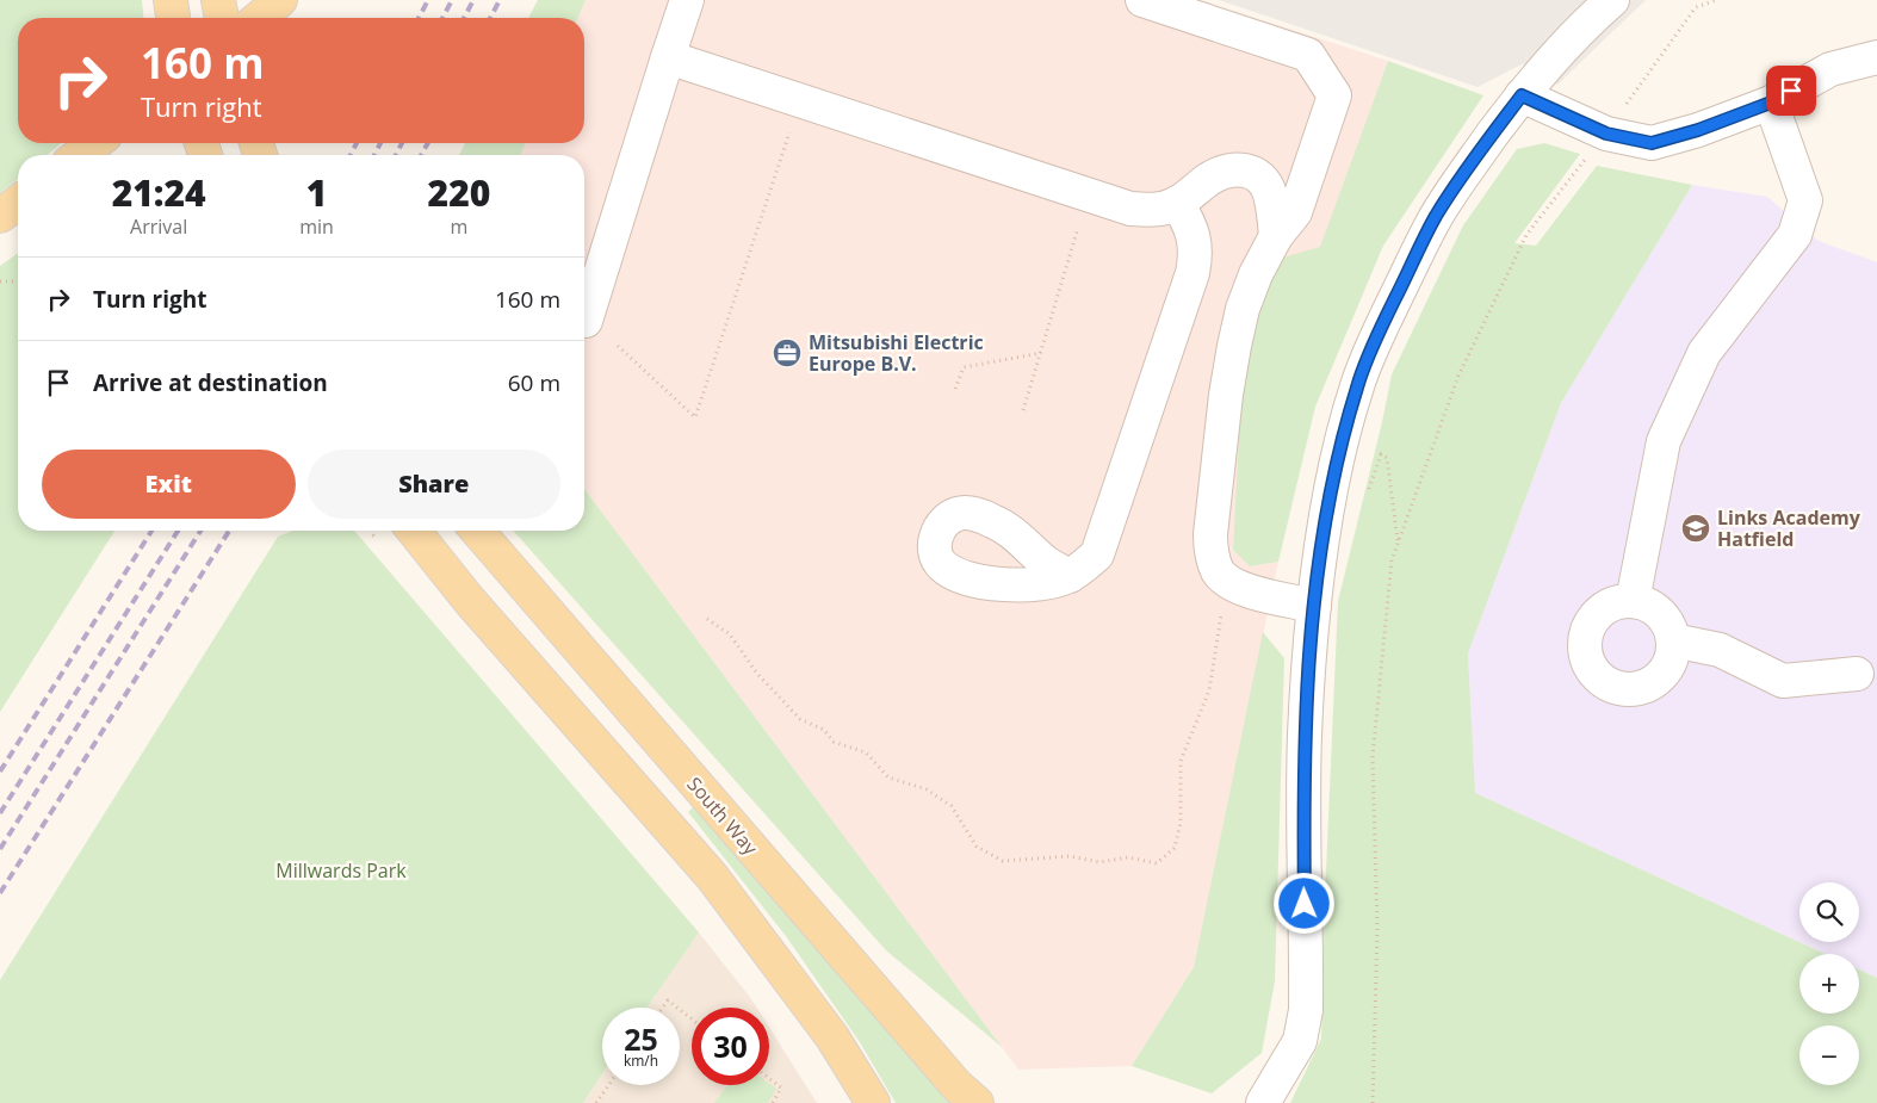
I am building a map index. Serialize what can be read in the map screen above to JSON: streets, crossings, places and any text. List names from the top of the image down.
{
  "streets": {
    "main road": ["South Way"]
  },
  "parks": ["Millwards Park"],
  "places": {
    "office": ["Mitsubishi Electric Europe B.V."],
    "school or university": ["Links Academy Hatfield"]
  },
  "page": {
    "turn": ["160 m", "Turn right"],
    "eta": [
      "21:24",
      "Arrival",
      "1",
      "min",
      "220",
      "m"
    ],
    "list": [
      {
        "name": "Turn right",
        "value": "160 m"
      },
      {
        "name": "Arrive at destination",
        "value": "60 m"
      }
    ],
    "buttons": ["Exit", "Share"],
    "map_buttons": ["+", "−"],
    "speed": "25 km/h",
    "limit": "30"
  }
}
